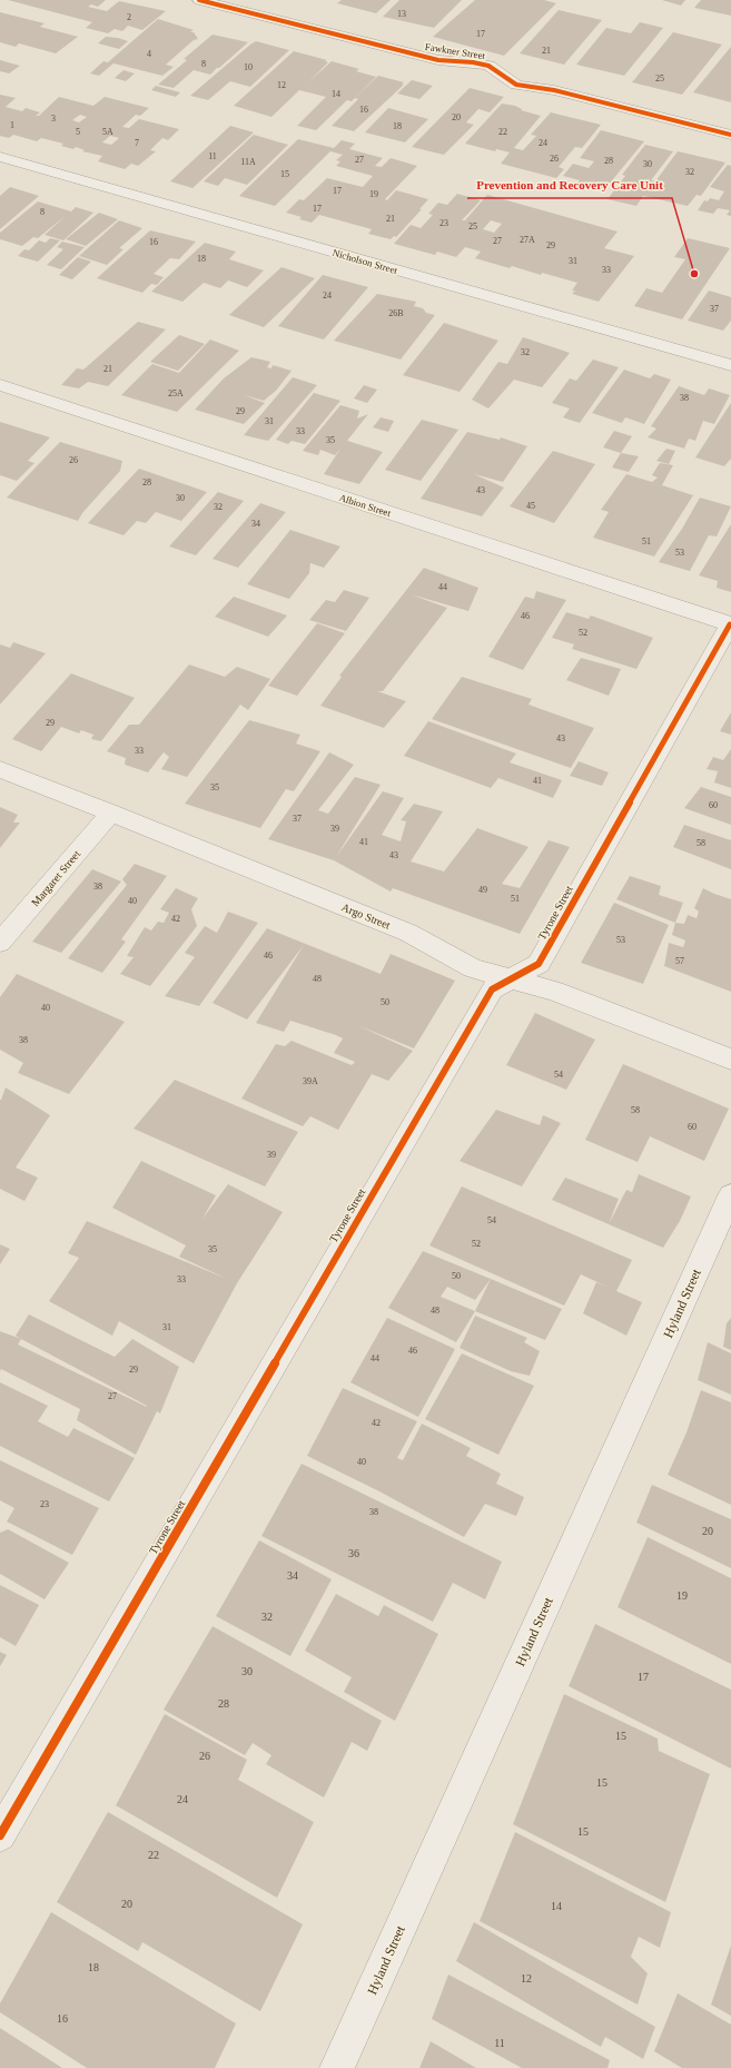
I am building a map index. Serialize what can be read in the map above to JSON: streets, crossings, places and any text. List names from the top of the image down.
{
  "streets": {
    "street": [
      "Fawkner Street",
      "Nicholson Street",
      "Albion Street",
      "Margaret Street",
      "Tyrone Street",
      "Argo Street",
      "Hyland Street"
    ]
  },
  "crossings": [
    ["Albion Street", "Tyrone Street"],
    ["Margaret Street", "Argo Street"],
    ["Tyrone Street", "Argo Street"]
  ],
  "places": ["Prevention and Recovery Care Unit"],
  "house_numbers": [
    "13",
    "2",
    "17",
    "21",
    "4",
    "8",
    "10",
    "25",
    "12",
    "14",
    "16",
    "20",
    "3",
    "1",
    "18",
    "5",
    "5A",
    "22",
    "7",
    "24",
    "11",
    "26",
    "27",
    "28",
    "11A",
    "30",
    "32",
    "15",
    "17",
    "19",
    "17",
    "8",
    "21",
    "23",
    "25",
    "27A",
    "27",
    "16",
    "29",
    "18",
    "31",
    "33",
    "24",
    "37",
    "26B",
    "32",
    "21",
    "25A",
    "38",
    "29",
    "31",
    "33",
    "35",
    "26",
    "28",
    "43",
    "30",
    "45",
    "32",
    "34",
    "51",
    "53",
    "44",
    "46",
    "52",
    "29",
    "43",
    "33",
    "41",
    "35",
    "60",
    "37",
    "39",
    "41",
    "58",
    "43",
    "38",
    "49",
    "51",
    "40",
    "42",
    "53",
    "46",
    "57",
    "48",
    "50",
    "40",
    "38",
    "54",
    "39A",
    "58",
    "60",
    "39",
    "54",
    "52",
    "35",
    "50",
    "33",
    "48",
    "31",
    "46",
    "44",
    "29",
    "27",
    "42",
    "40",
    "23",
    "38",
    "20",
    "36",
    "34",
    "19",
    "32",
    "30",
    "17",
    "28",
    "15",
    "26",
    "15",
    "24",
    "15",
    "22",
    "20",
    "14",
    "18",
    "12",
    "16",
    "11"
  ]
}
